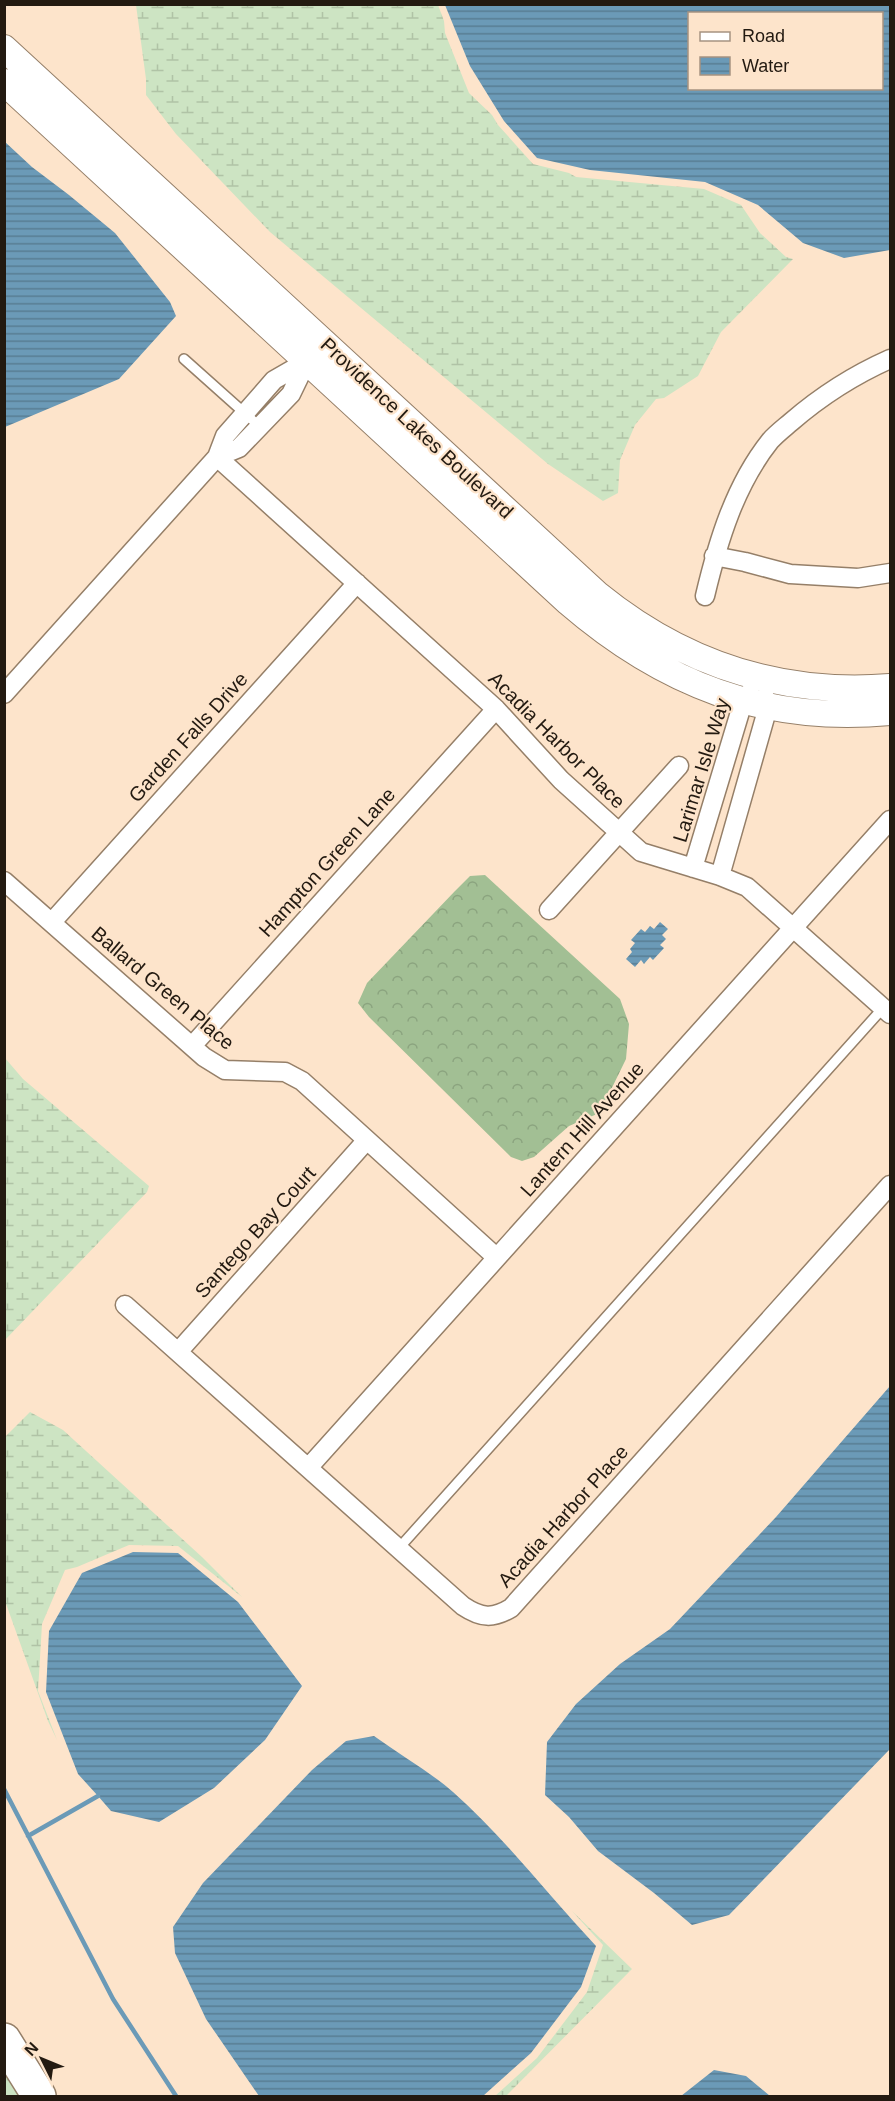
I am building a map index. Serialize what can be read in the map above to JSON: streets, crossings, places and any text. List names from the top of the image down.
{
  "streets": {
    "street": [
      "Providence Lakes Boulevard",
      "Garden Falls Drive",
      "Acadia Harbor Place",
      "Larimar Isle Way",
      "Hampton Green Lane",
      "Ballard Green Place",
      "Lantern Hill Avenue",
      "Santego Bay Court"
    ]
  },
  "crossings": [
    ["Providence Lakes Boulevard", "Larimar Isle Way"],
    ["Garden Falls Drive", "Acadia Harbor Place"],
    ["Garden Falls Drive", "Ballard Green Place"],
    ["Acadia Harbor Place", "Larimar Isle Way"],
    ["Acadia Harbor Place", "Hampton Green Lane"],
    ["Acadia Harbor Place", "Lantern Hill Avenue"],
    ["Acadia Harbor Place", "Santego Bay Court"],
    ["Hampton Green Lane", "Ballard Green Place"],
    ["Ballard Green Place", "Lantern Hill Avenue"],
    ["Ballard Green Place", "Santego Bay Court"]
  ],
  "legend": ["Road", "Water"],
  "north": "top left"
}
